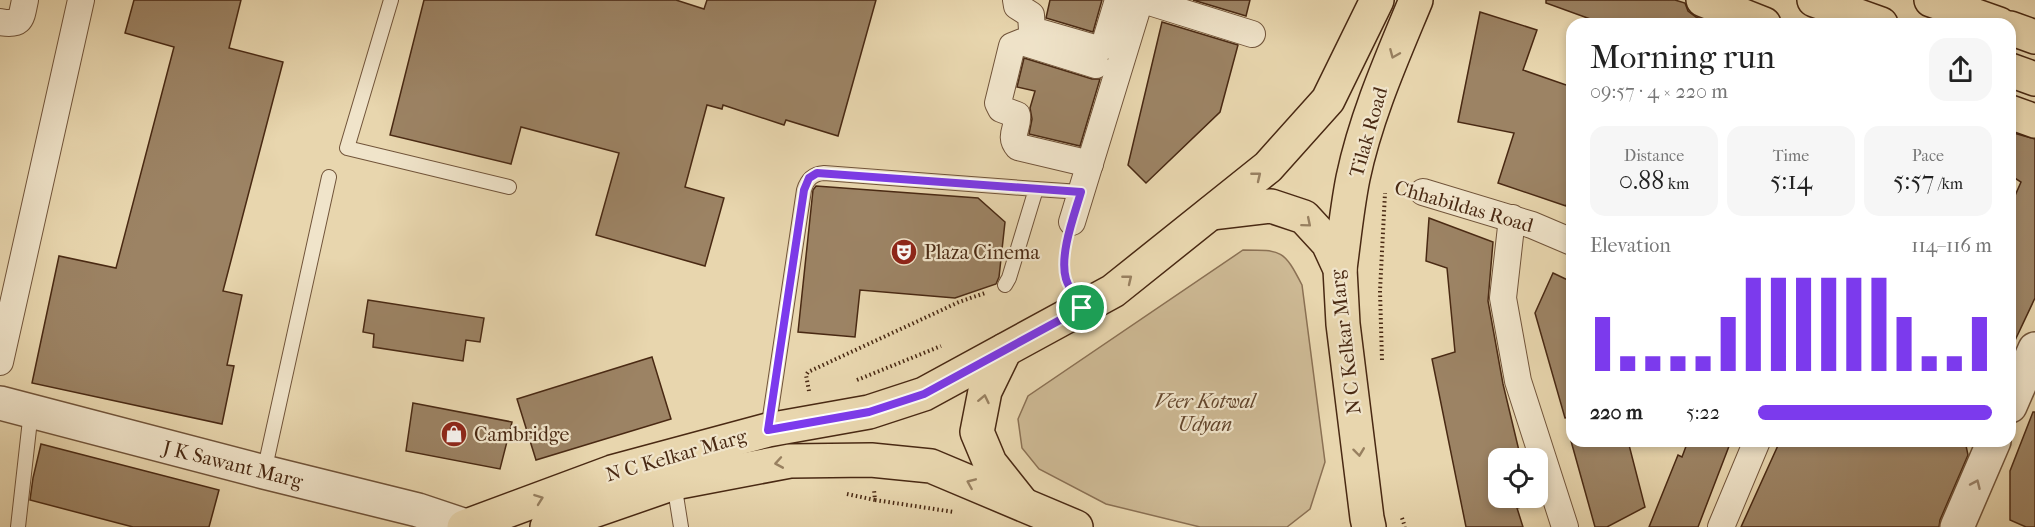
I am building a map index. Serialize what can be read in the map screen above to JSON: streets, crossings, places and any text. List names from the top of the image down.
{
  "streets": {
    "main road": ["Tilak Road", "N C Kelkar Marg"],
    "street": ["Chhabildas Road", "J K Sawant Marg"]
  },
  "crossings": [
    ["Tilak Road", "Chhabildas Road"],
    ["Tilak Road", "N C Kelkar Marg"],
    ["N C Kelkar Marg", "J K Sawant Marg"]
  ],
  "parks": ["Veer Kotwal Udyan"],
  "places": {
    "theatre": ["Plaza Cinema"],
    "shop": ["Cambridge"]
  },
  "page": {
    "heading": ["Morning run", "09:57 · 4 × 220 m"],
    "stats": [
      ["Distance", "0.88 km"],
      ["Time", "5:14"],
      ["Pace", "5:57 /km"]
    ],
    "chart": ["Elevation", "114–116 m"],
    "list": [
      {
        "name": "220 m",
        "note": "5:22"
      }
    ]
  }
}
